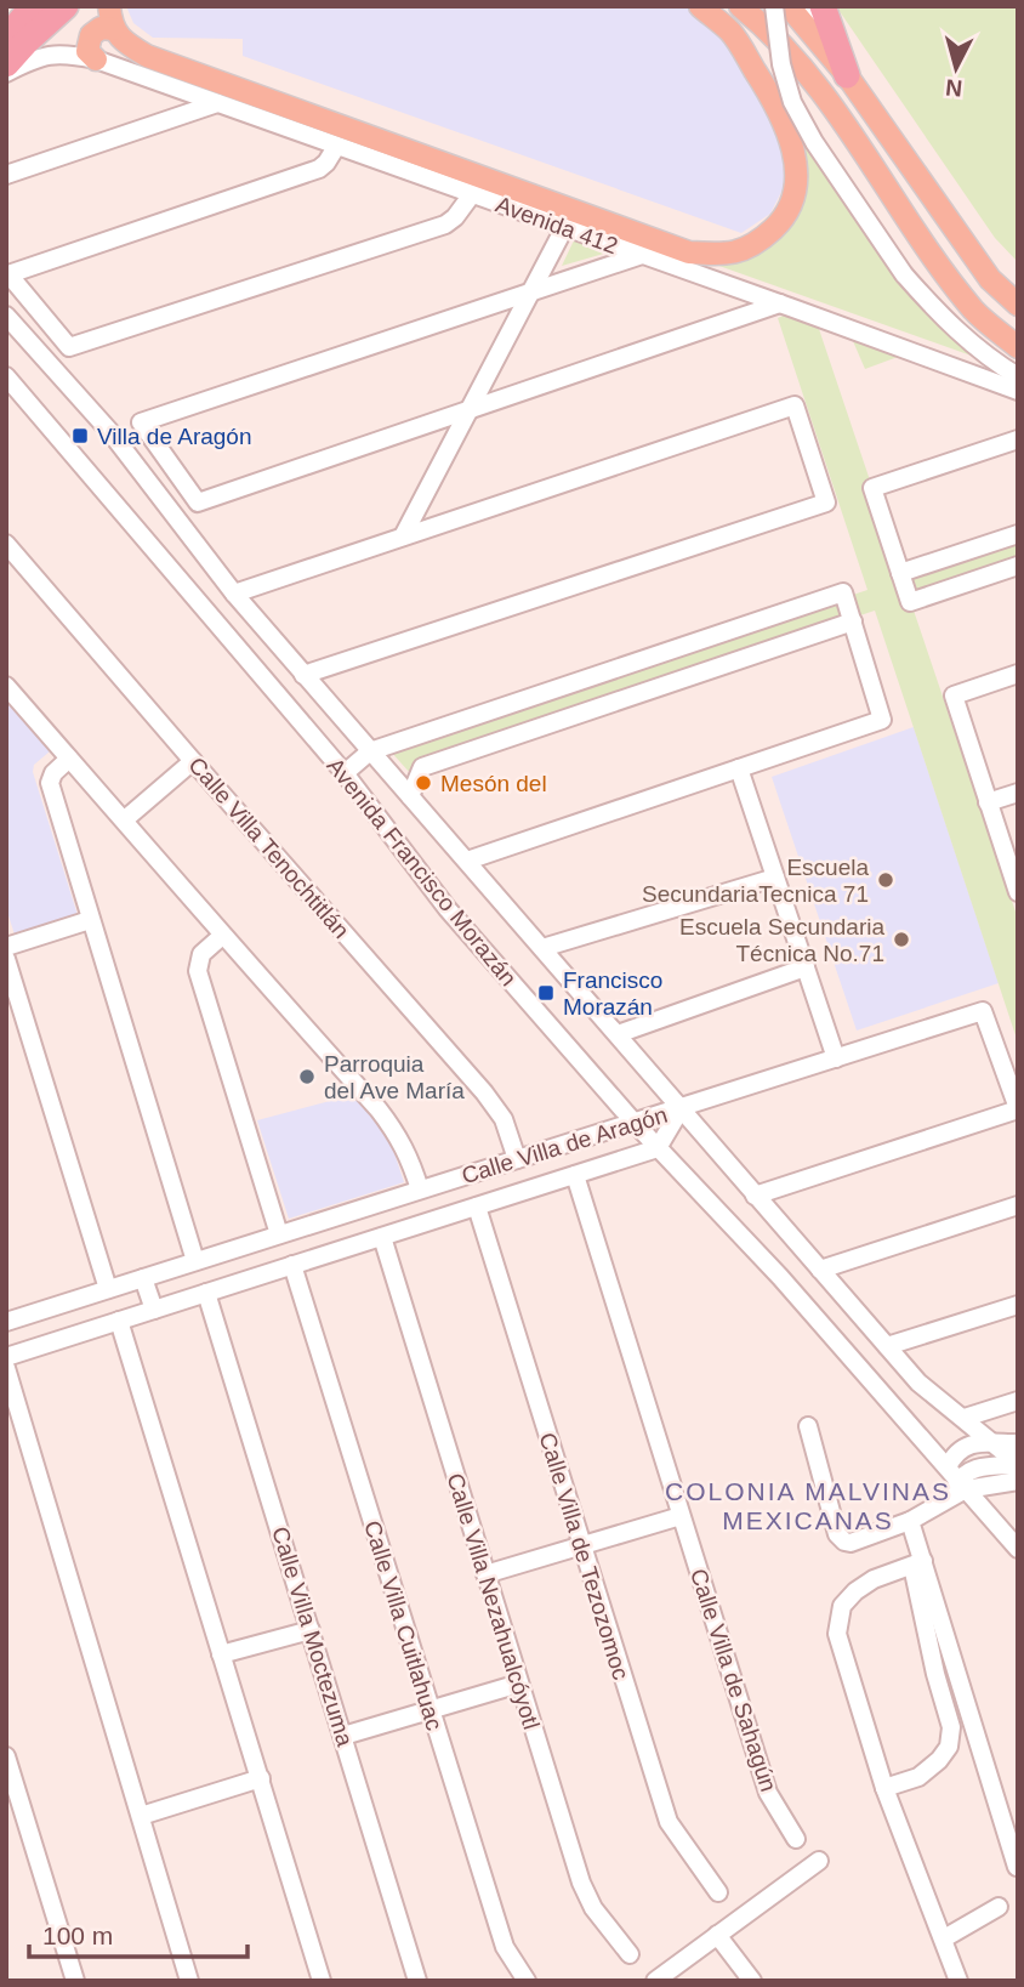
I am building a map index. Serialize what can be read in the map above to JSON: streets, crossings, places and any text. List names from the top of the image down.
{
  "streets": {
    "street": [
      "Avenida 412",
      "Calle Villa Tenochtitlán",
      "Avenida Francisco Morazán",
      "Calle Villa de Aragón",
      "Calle Villa de Tezozomoc",
      "Calle Villa Nezahualcóyotl",
      "Calle Villa Cuitlahuac",
      "Calle Villa Moctezuma",
      "Calle Villa de Sahagún"
    ]
  },
  "crossings": [
    ["Calle Villa Tenochtitlán", "Calle Villa de Aragón"],
    ["Avenida Francisco Morazán", "Calle Villa de Aragón"],
    ["Calle Villa de Aragón", "Calle Villa de Tezozomoc"],
    ["Calle Villa de Aragón", "Calle Villa Nezahualcóyotl"],
    ["Calle Villa de Aragón", "Calle Villa Cuitlahuac"],
    ["Calle Villa de Aragón", "Calle Villa Moctezuma"],
    ["Calle Villa de Aragón", "Calle Villa de Sahagún"]
  ],
  "districts": ["COLONIA MALVINAS MEXICANAS"],
  "places": {
    "transit": ["Villa de Aragón", "Francisco Morazán"],
    "other": [
      "Mesón del",
      "Escuela SecundariaTecnica 71",
      "Escuela Secundaria Técnica No.71",
      "Parroquia del Ave María"
    ]
  },
  "scale_bar": "100 m",
  "north": "bottom"
}
